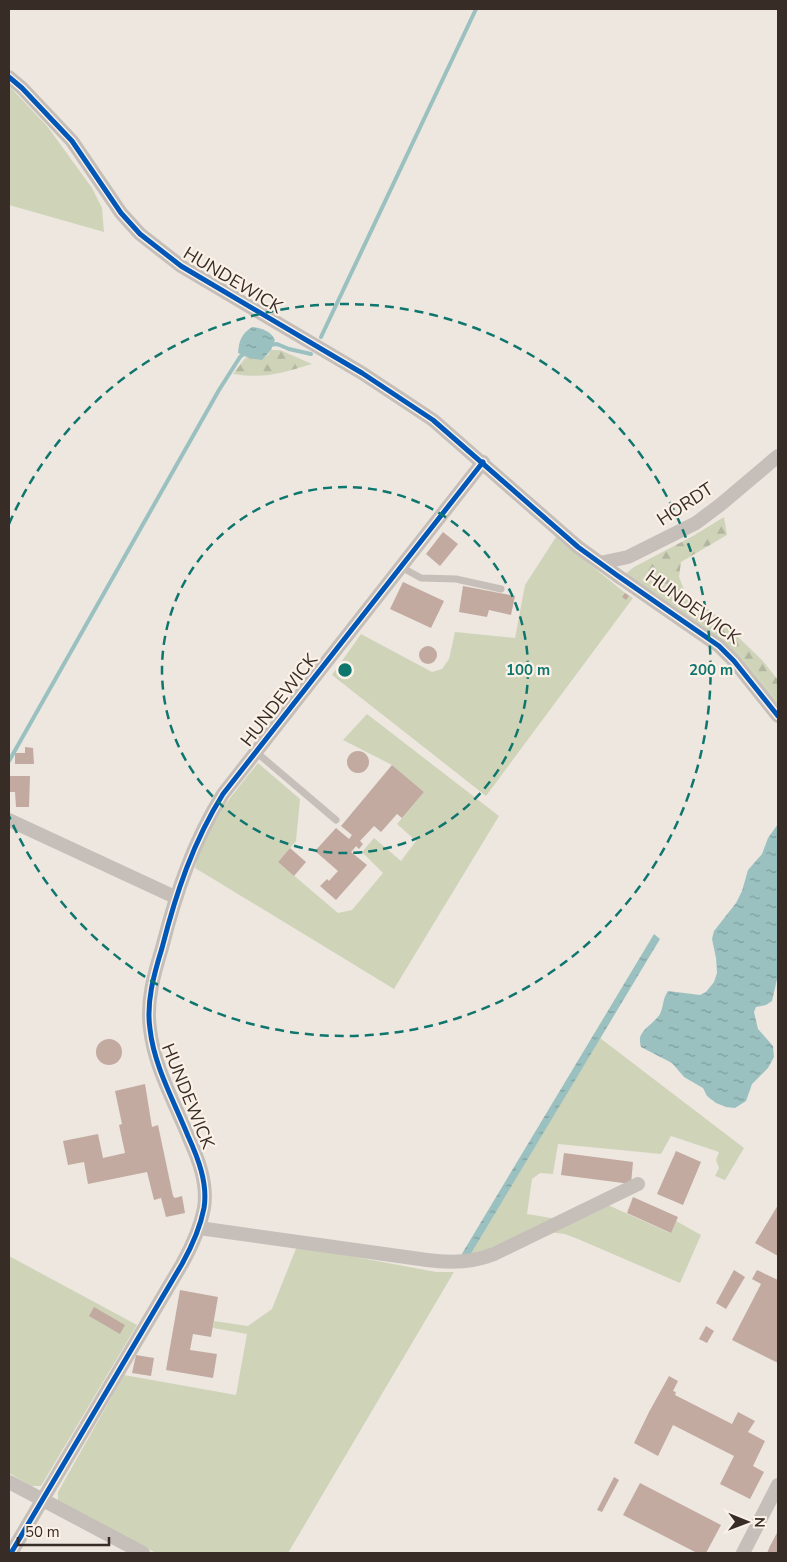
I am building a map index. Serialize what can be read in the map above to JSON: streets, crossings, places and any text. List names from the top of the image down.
{
  "streets": {
    "street": ["HUNDEWICK", "HORDT"]
  },
  "crossings": [
    ["HUNDEWICK", "HORDT"]
  ],
  "scale_bar": "50 m",
  "north": "right",
  "rings": ["100 m", "200 m"]
}
